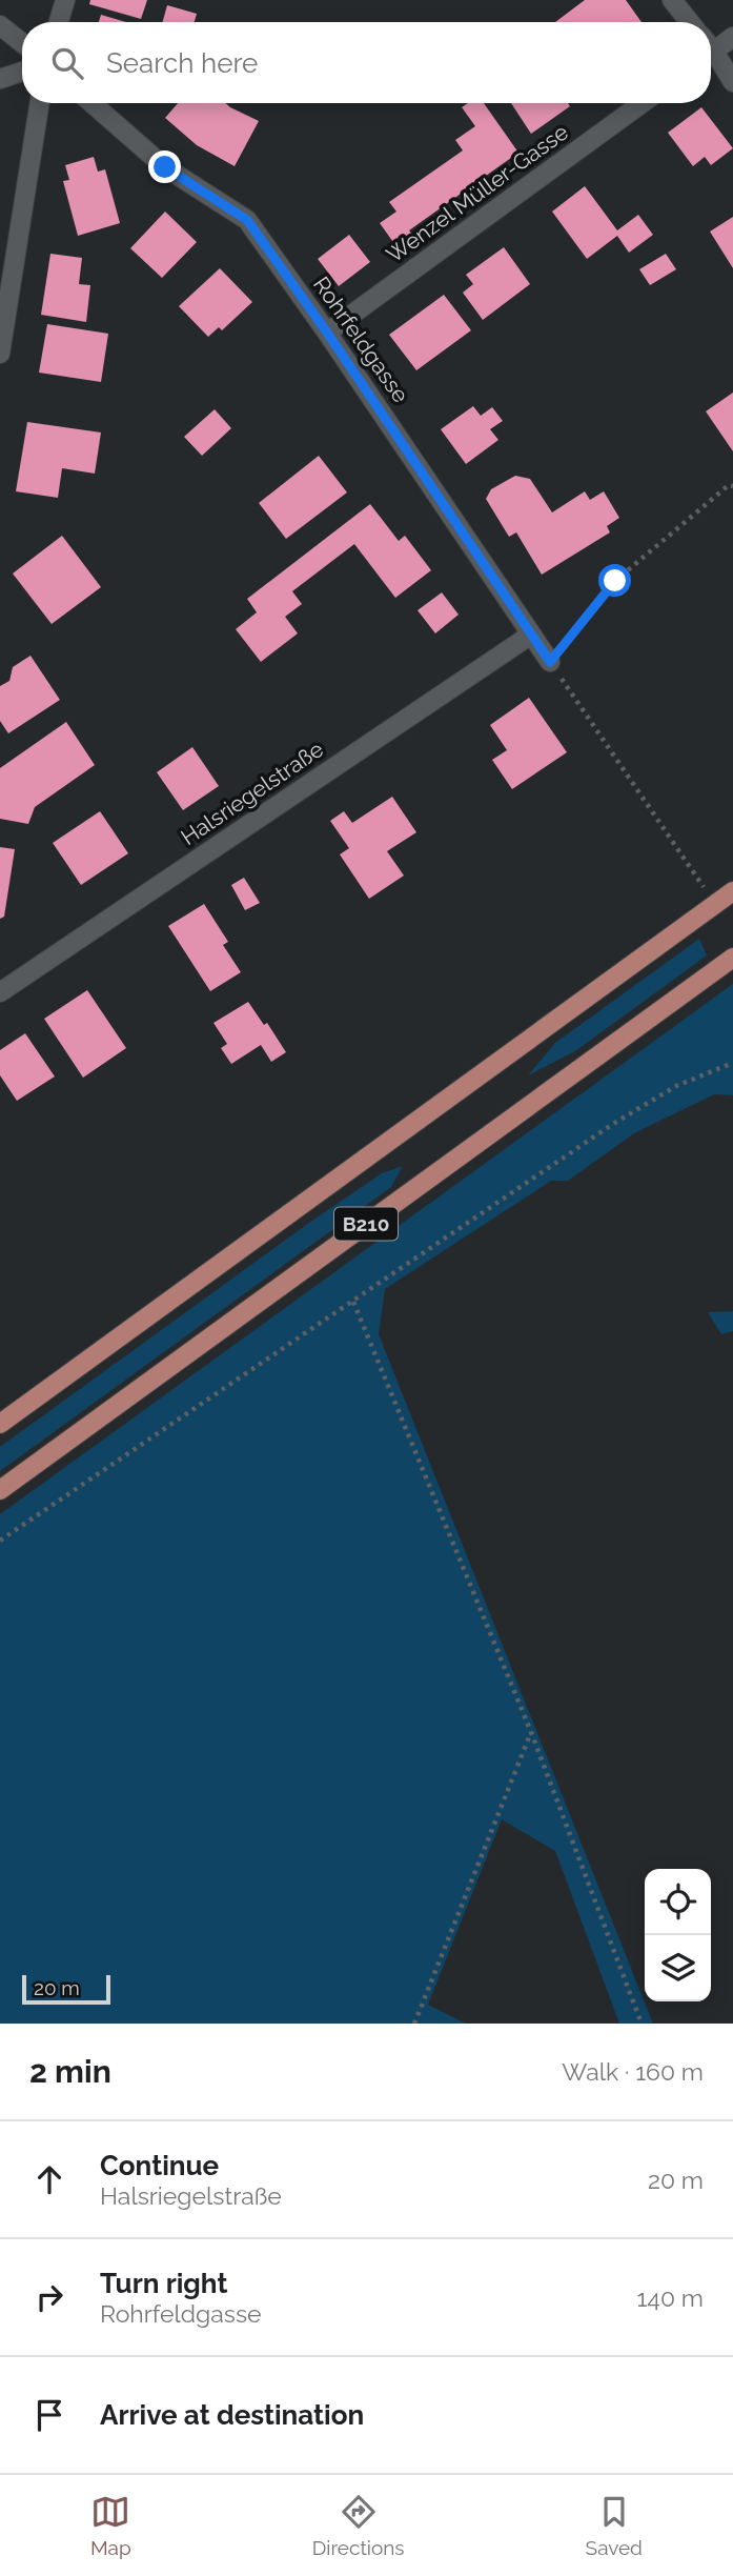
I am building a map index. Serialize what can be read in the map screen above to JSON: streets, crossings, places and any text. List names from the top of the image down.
{
  "streets": {
    "main road": ["B210"],
    "street": ["Wenzel Müller-Gasse", "Rohrfeldgasse", "Halsriegelstraße"]
  },
  "crossings": [
    ["Wenzel Müller-Gasse", "Rohrfeldgasse"],
    ["Rohrfeldgasse", "Halsriegelstraße"]
  ],
  "scale_bar": "20 m",
  "page": {
    "search": "Search here",
    "scale": "20 m",
    "heading": ["2 min", "Walk · 160 m"],
    "list": [
      ["Continue", "Halsriegelstraße", "20 m"],
      ["Turn right", "Rohrfeldgasse", "140 m"],
      "Arrive at destination"
    ],
    "nav": ["Map", "Directions", "Saved"]
  }
}
